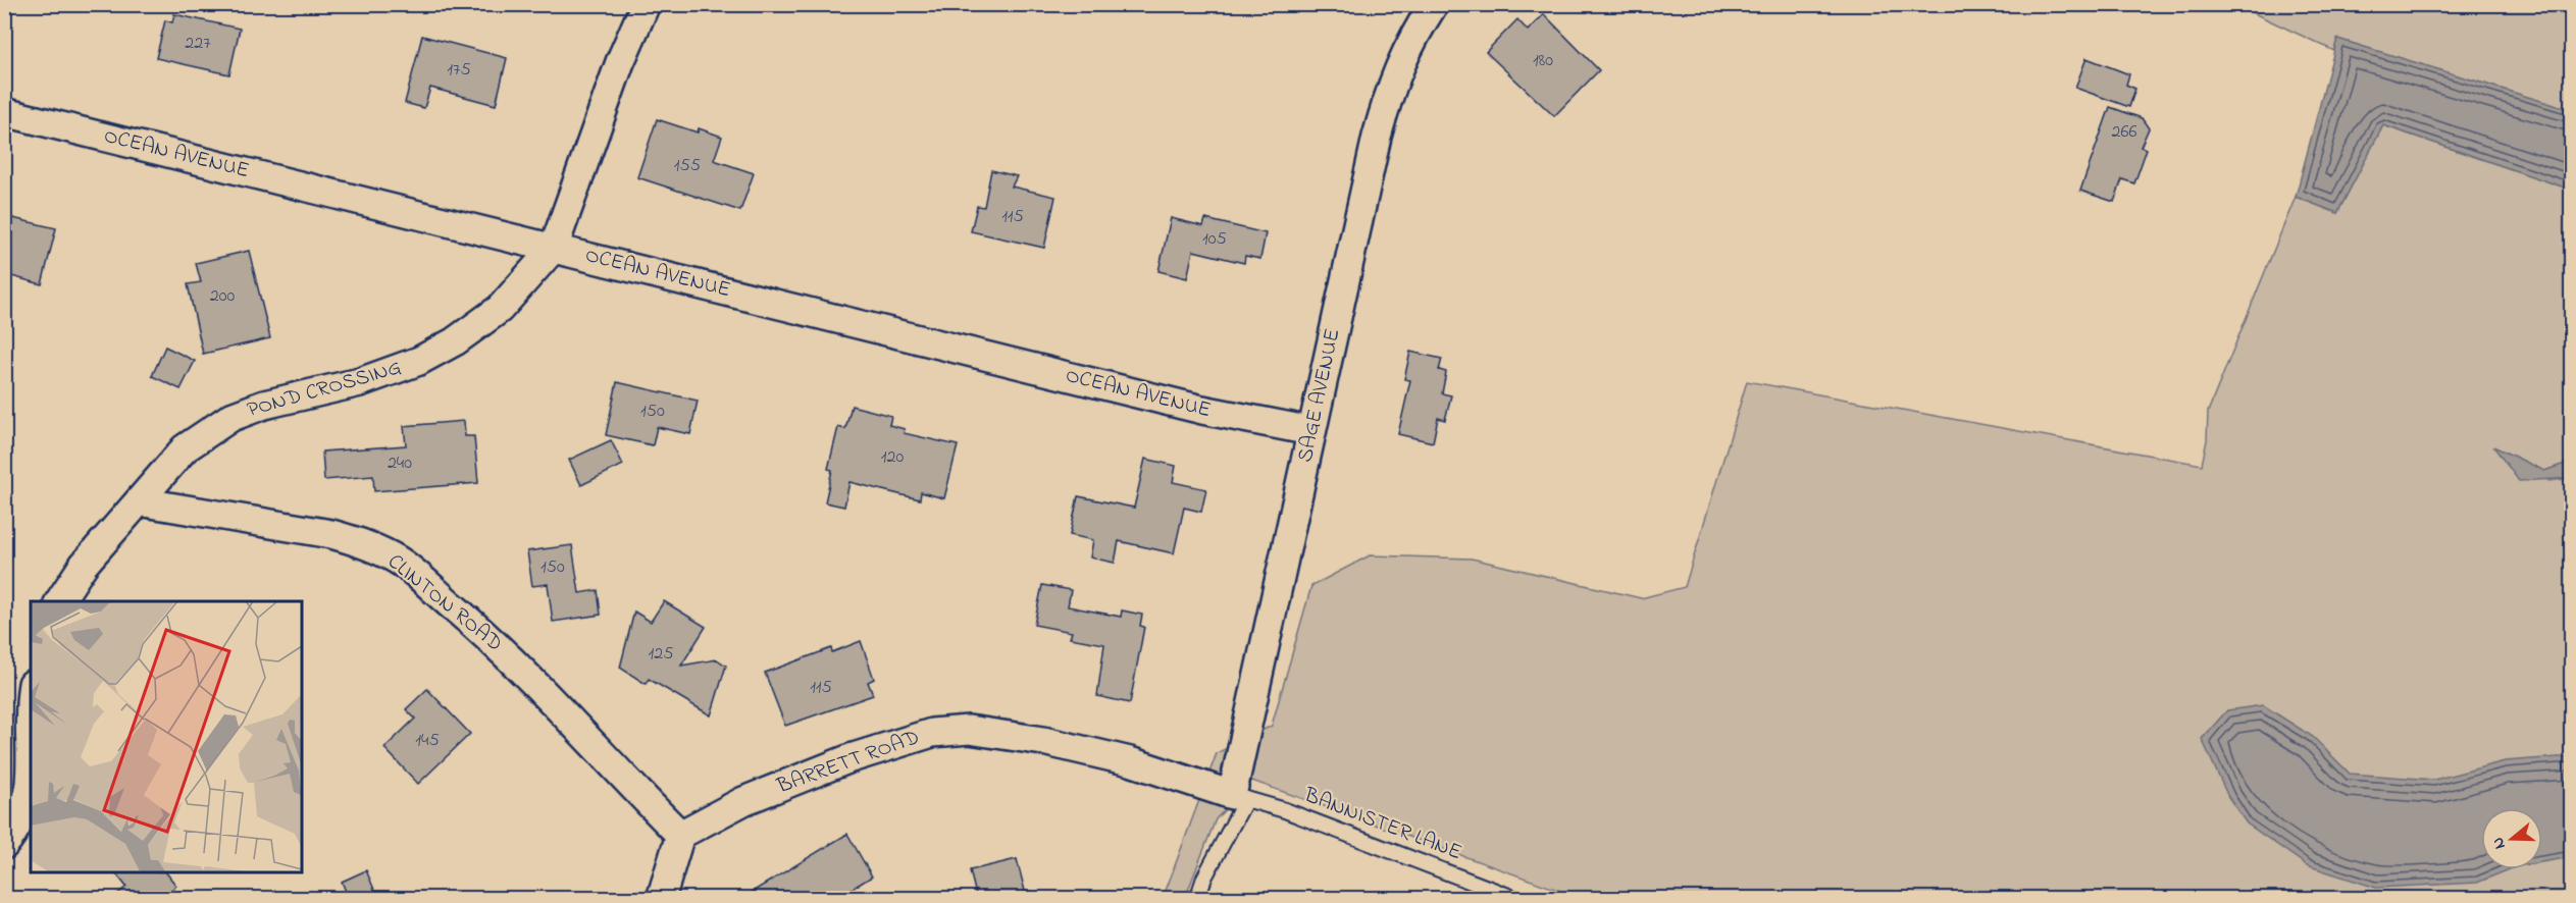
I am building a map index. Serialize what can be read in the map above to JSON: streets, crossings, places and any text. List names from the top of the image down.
{
  "streets": {
    "street": [
      "OCEAN AVENUE",
      "POND CROSSING",
      "SAGE AVENUE",
      "CLINTON ROAD",
      "BARRETT ROAD"
    ],
    "lane": ["BANNISTER LANE"]
  },
  "crossings": [
    ["OCEAN AVENUE", "POND CROSSING"],
    ["OCEAN AVENUE", "SAGE AVENUE"],
    ["POND CROSSING", "CLINTON ROAD"],
    ["SAGE AVENUE", "BARRETT ROAD"],
    ["SAGE AVENUE", "BANNISTER LANE"],
    ["CLINTON ROAD", "BARRETT ROAD"],
    ["BARRETT ROAD", "BANNISTER LANE"]
  ],
  "house_numbers": [
    "227",
    "180",
    "175",
    "266",
    "155",
    "115",
    "105",
    "200",
    "150",
    "120",
    "240",
    "150",
    "125",
    "115",
    "145"
  ],
  "north": "left"
}
